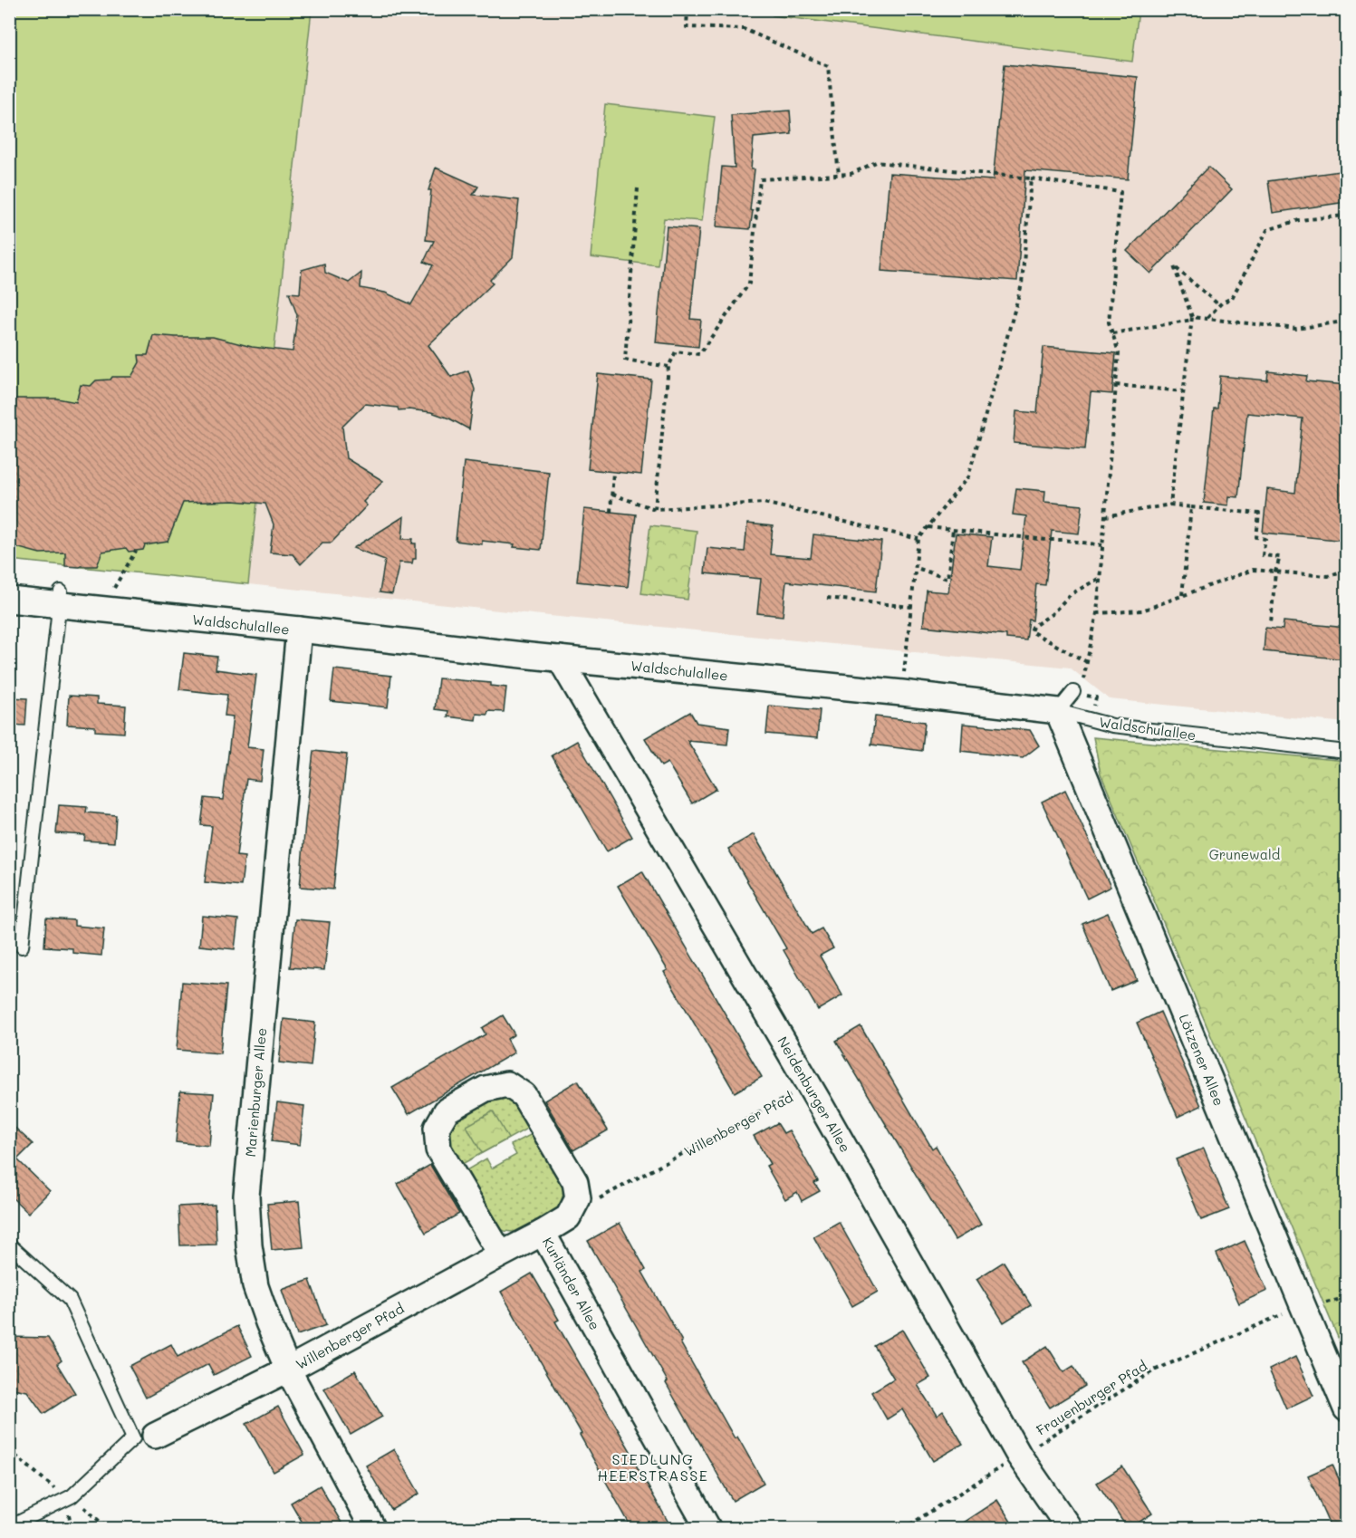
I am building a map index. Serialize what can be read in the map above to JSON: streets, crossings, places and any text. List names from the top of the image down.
{
  "streets": {
    "street": [
      "Waldschulallee",
      "Lötzener Allee",
      "Marienburger Allee",
      "Neidenburger Allee",
      "Willenberger Pfad",
      "Kurländer Allee"
    ],
    "path": ["Frauenburger Pfad"]
  },
  "crossings": [
    ["Waldschulallee", "Lötzener Allee"],
    ["Waldschulallee", "Marienburger Allee"],
    ["Waldschulallee", "Neidenburger Allee"],
    ["Lötzener Allee", "Frauenburger Pfad"],
    ["Marienburger Allee", "Willenberger Pfad"],
    ["Neidenburger Allee", "Willenberger Pfad"],
    ["Neidenburger Allee", "Frauenburger Pfad"],
    ["Willenberger Pfad", "Kurländer Allee"]
  ],
  "districts": ["SIEDLUNG HEERSTRASSE"],
  "parks": ["Grunewald"]
}
